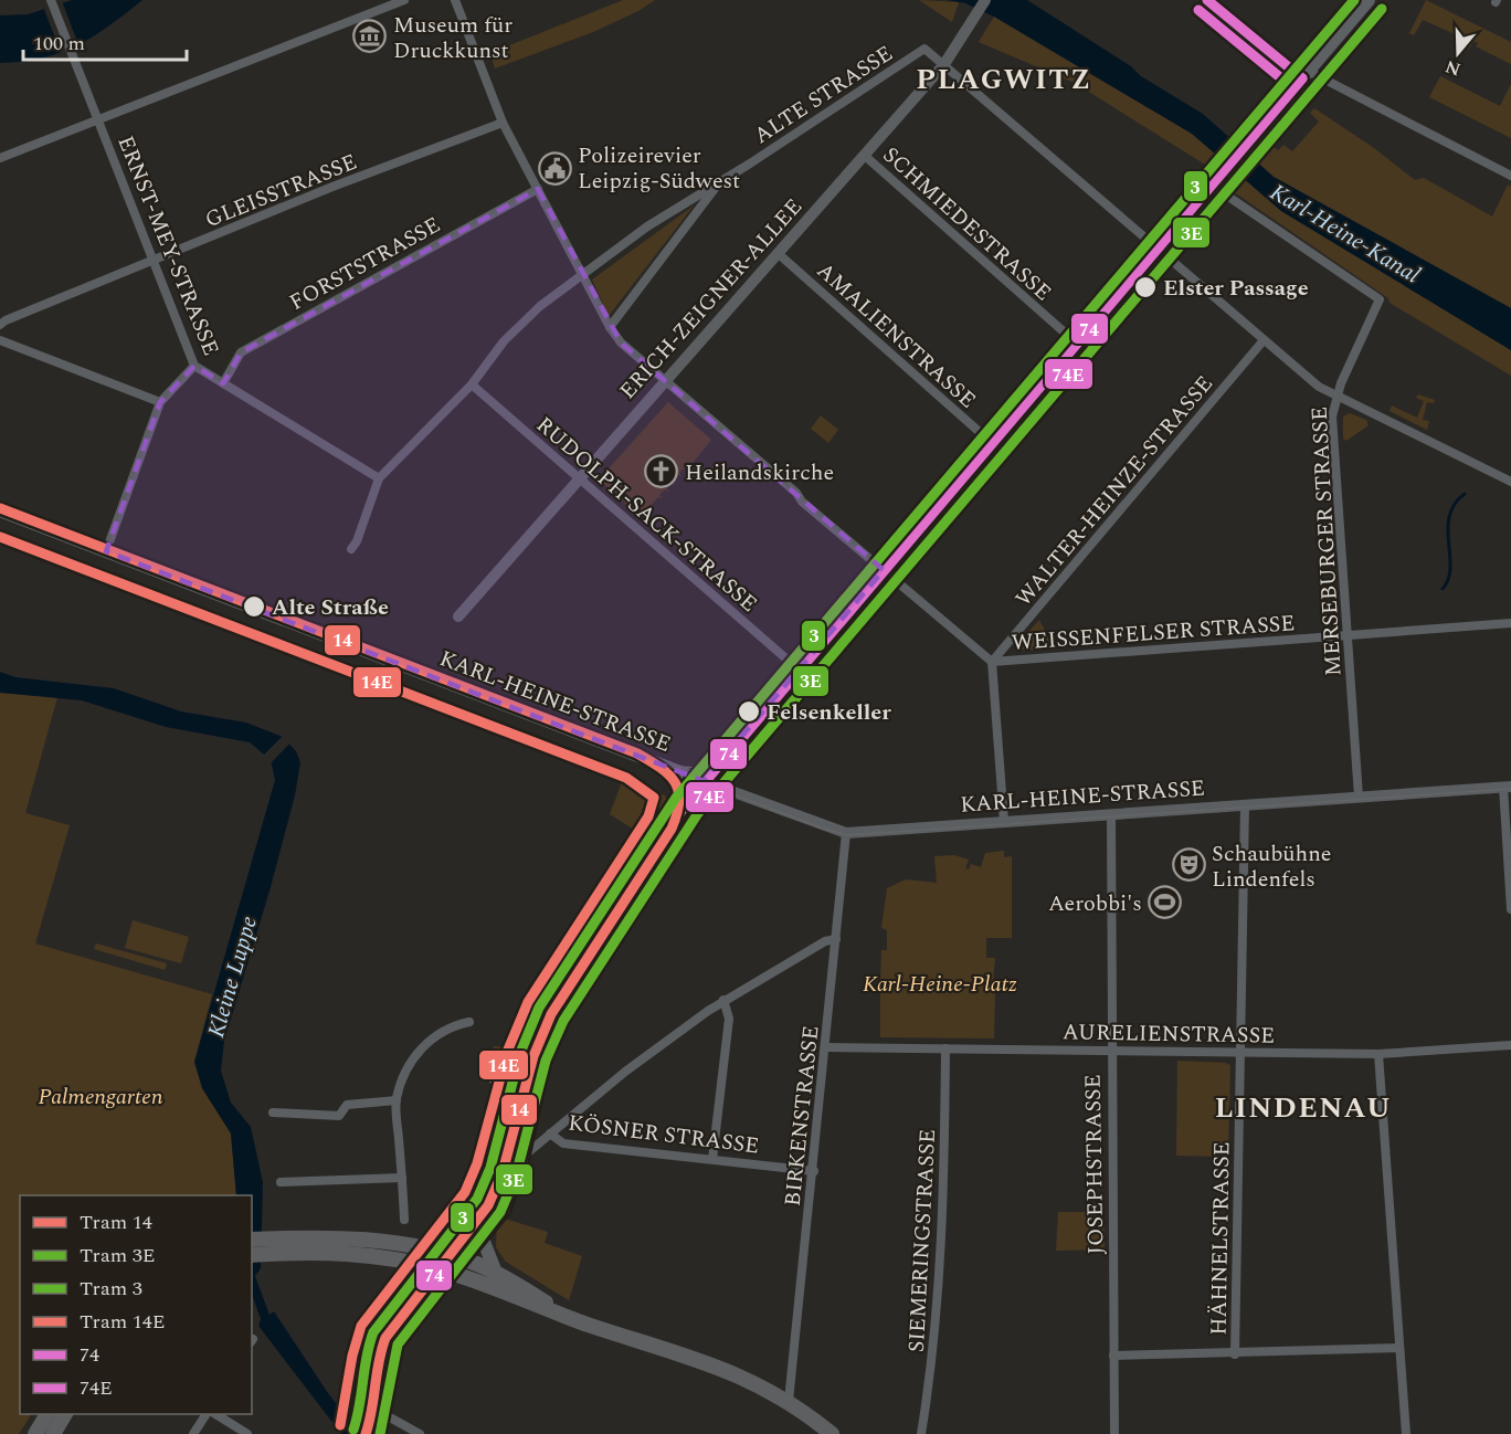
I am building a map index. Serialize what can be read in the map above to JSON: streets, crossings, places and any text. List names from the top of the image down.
{
  "streets": {
    "main road": ["KARL-HEINE-STRASSE"],
    "street": [
      "ALTE STRASSE",
      "GLEISSTRASSE",
      "SCHMIEDESTRASSE",
      "ERNST-MEY-STRASSE",
      "FORSTSTRASSE",
      "ERICH-ZEIGNER-ALLEE",
      "AMALIENSTRASSE",
      "WALTER-HEINZE-STRASSE",
      "RUDOLPH-SACK-STRASSE",
      "MERSEBURGER STRASSE",
      "WEISSENFELSER STRASSE",
      "AURELIENSTRASSE",
      "BIRKENSTRASSE",
      "KÖSNER STRASSE",
      "JOSEPHSTRASSE",
      "HÄHNELSTRASSE",
      "SIEMERINGSTRASSE"
    ]
  },
  "crossings": [
    ["ALTE STRASSE", "ERNST-MEY-STRASSE"],
    ["ALTE STRASSE", "ERICH-ZEIGNER-ALLEE"],
    ["ALTE STRASSE", "RUDOLPH-SACK-STRASSE"],
    ["ALTE STRASSE", "WEISSENFELSER STRASSE"],
    ["GLEISSTRASSE", "ERNST-MEY-STRASSE"],
    ["GLEISSTRASSE", "WEISSENFELSER STRASSE"],
    ["SCHMIEDESTRASSE", "ERICH-ZEIGNER-ALLEE"],
    ["ERNST-MEY-STRASSE", "FORSTSTRASSE"],
    ["FORSTSTRASSE", "WEISSENFELSER STRASSE"],
    ["ERICH-ZEIGNER-ALLEE", "AMALIENSTRASSE"],
    ["ERICH-ZEIGNER-ALLEE", "RUDOLPH-SACK-STRASSE"],
    ["ERICH-ZEIGNER-ALLEE", "WEISSENFELSER STRASSE"],
    ["WALTER-HEINZE-STRASSE", "WEISSENFELSER STRASSE"],
    ["MERSEBURGER STRASSE", "WEISSENFELSER STRASSE"],
    ["MERSEBURGER STRASSE", "KARL-HEINE-STRASSE"],
    ["KARL-HEINE-STRASSE", "BIRKENSTRASSE"],
    ["KARL-HEINE-STRASSE", "JOSEPHSTRASSE"],
    ["KARL-HEINE-STRASSE", "HÄHNELSTRASSE"],
    ["AURELIENSTRASSE", "BIRKENSTRASSE"],
    ["AURELIENSTRASSE", "JOSEPHSTRASSE"],
    ["AURELIENSTRASSE", "HÄHNELSTRASSE"],
    ["AURELIENSTRASSE", "SIEMERINGSTRASSE"],
    ["BIRKENSTRASSE", "KÖSNER STRASSE"]
  ],
  "districts": ["PLAGWITZ", "LINDENAU"],
  "water": ["Karl-Heine-Kanal", "Kleine Luppe"],
  "parks": ["Karl-Heine-Platz", "Palmengarten"],
  "places": {
    "museum": ["Museum für Druckkunst"],
    "public building": ["Polizeirevier Leipzig-Südwest"],
    "other": ["Elster Passage", "Alte Straße", "Felsenkeller"],
    "church": ["Heilandskirche"],
    "theatre": ["Schaubühne Lindenfels"],
    "sports": ["Aerobbi's"]
  },
  "lines": [
    "tram line 3",
    "transit line 74",
    "tram line 3E",
    "transit line 74E",
    "tram line 14",
    "tram line 14E"
  ],
  "legend": [
    "Tram 14",
    "Tram 3E",
    "Tram 3",
    "Tram 14E",
    "74",
    "74E"
  ],
  "scale_bar": "100 m",
  "north": "bottom"
}
